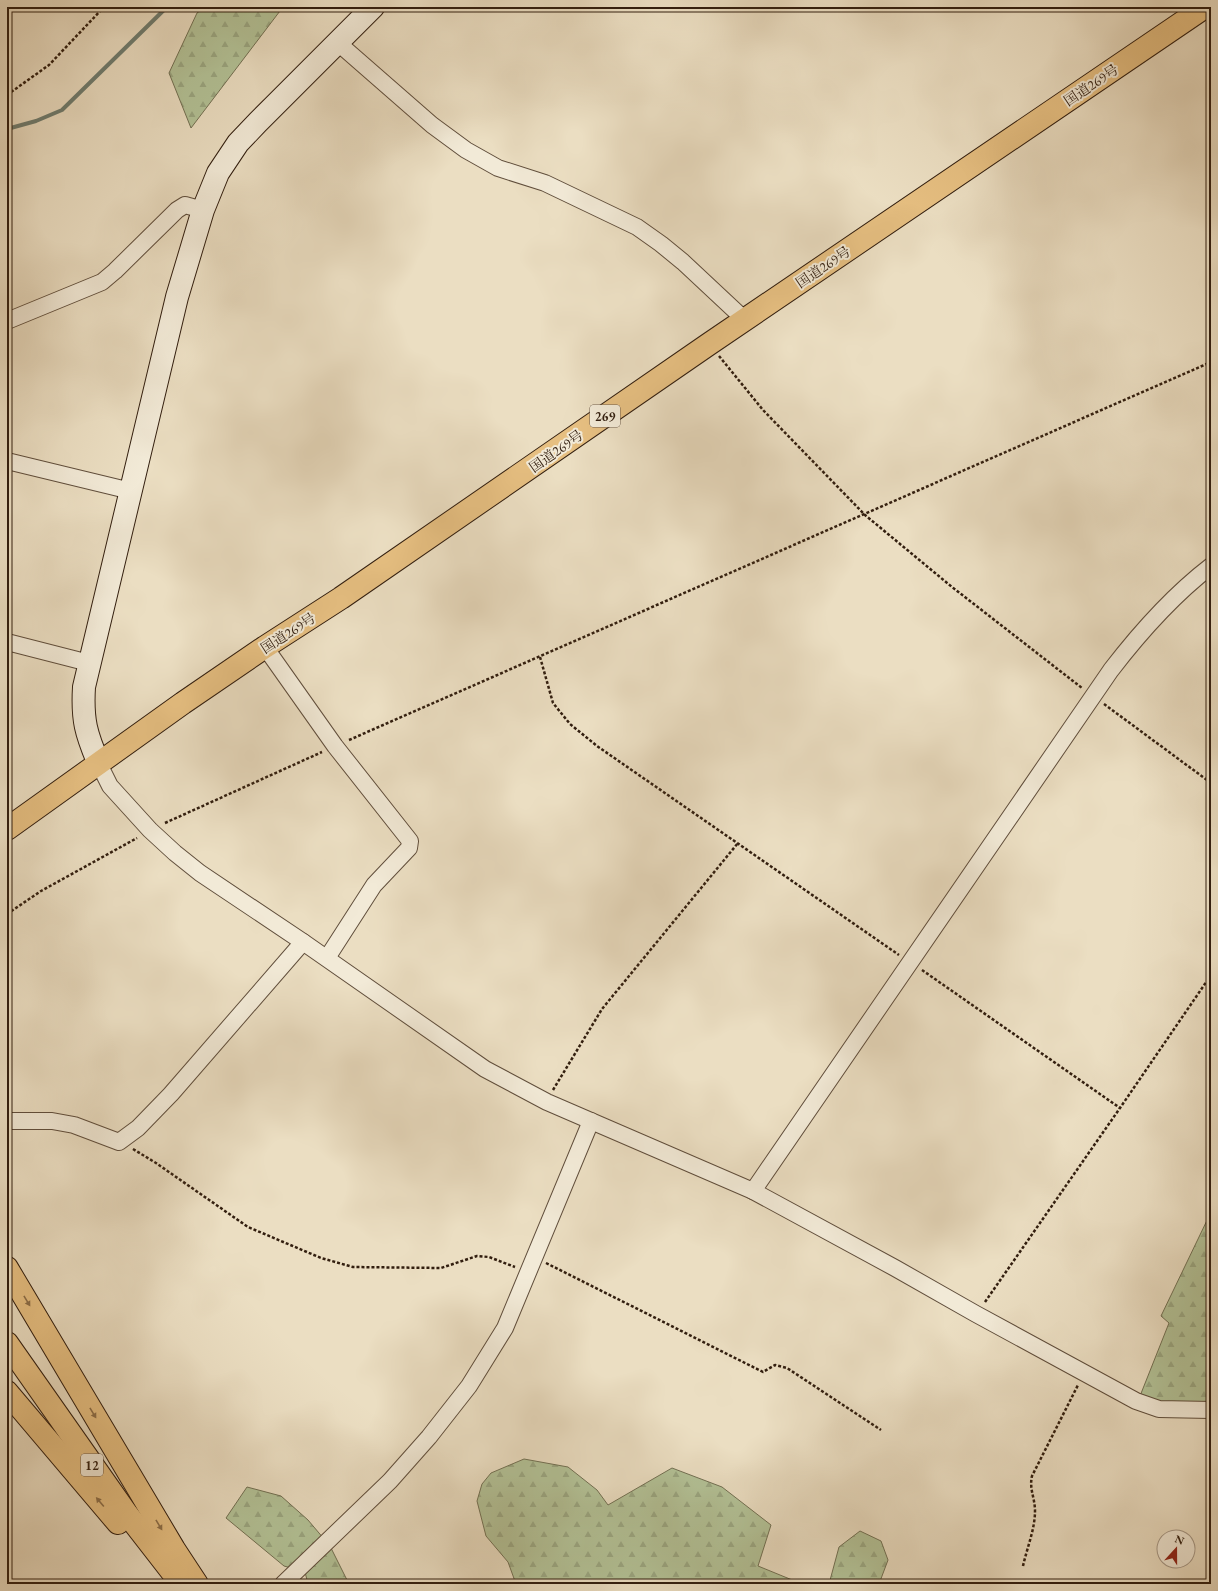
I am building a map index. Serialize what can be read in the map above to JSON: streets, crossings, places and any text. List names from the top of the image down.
{
  "streets": {
    "highway": ["国道269号", "269", "12"]
  },
  "north": "top"
}
